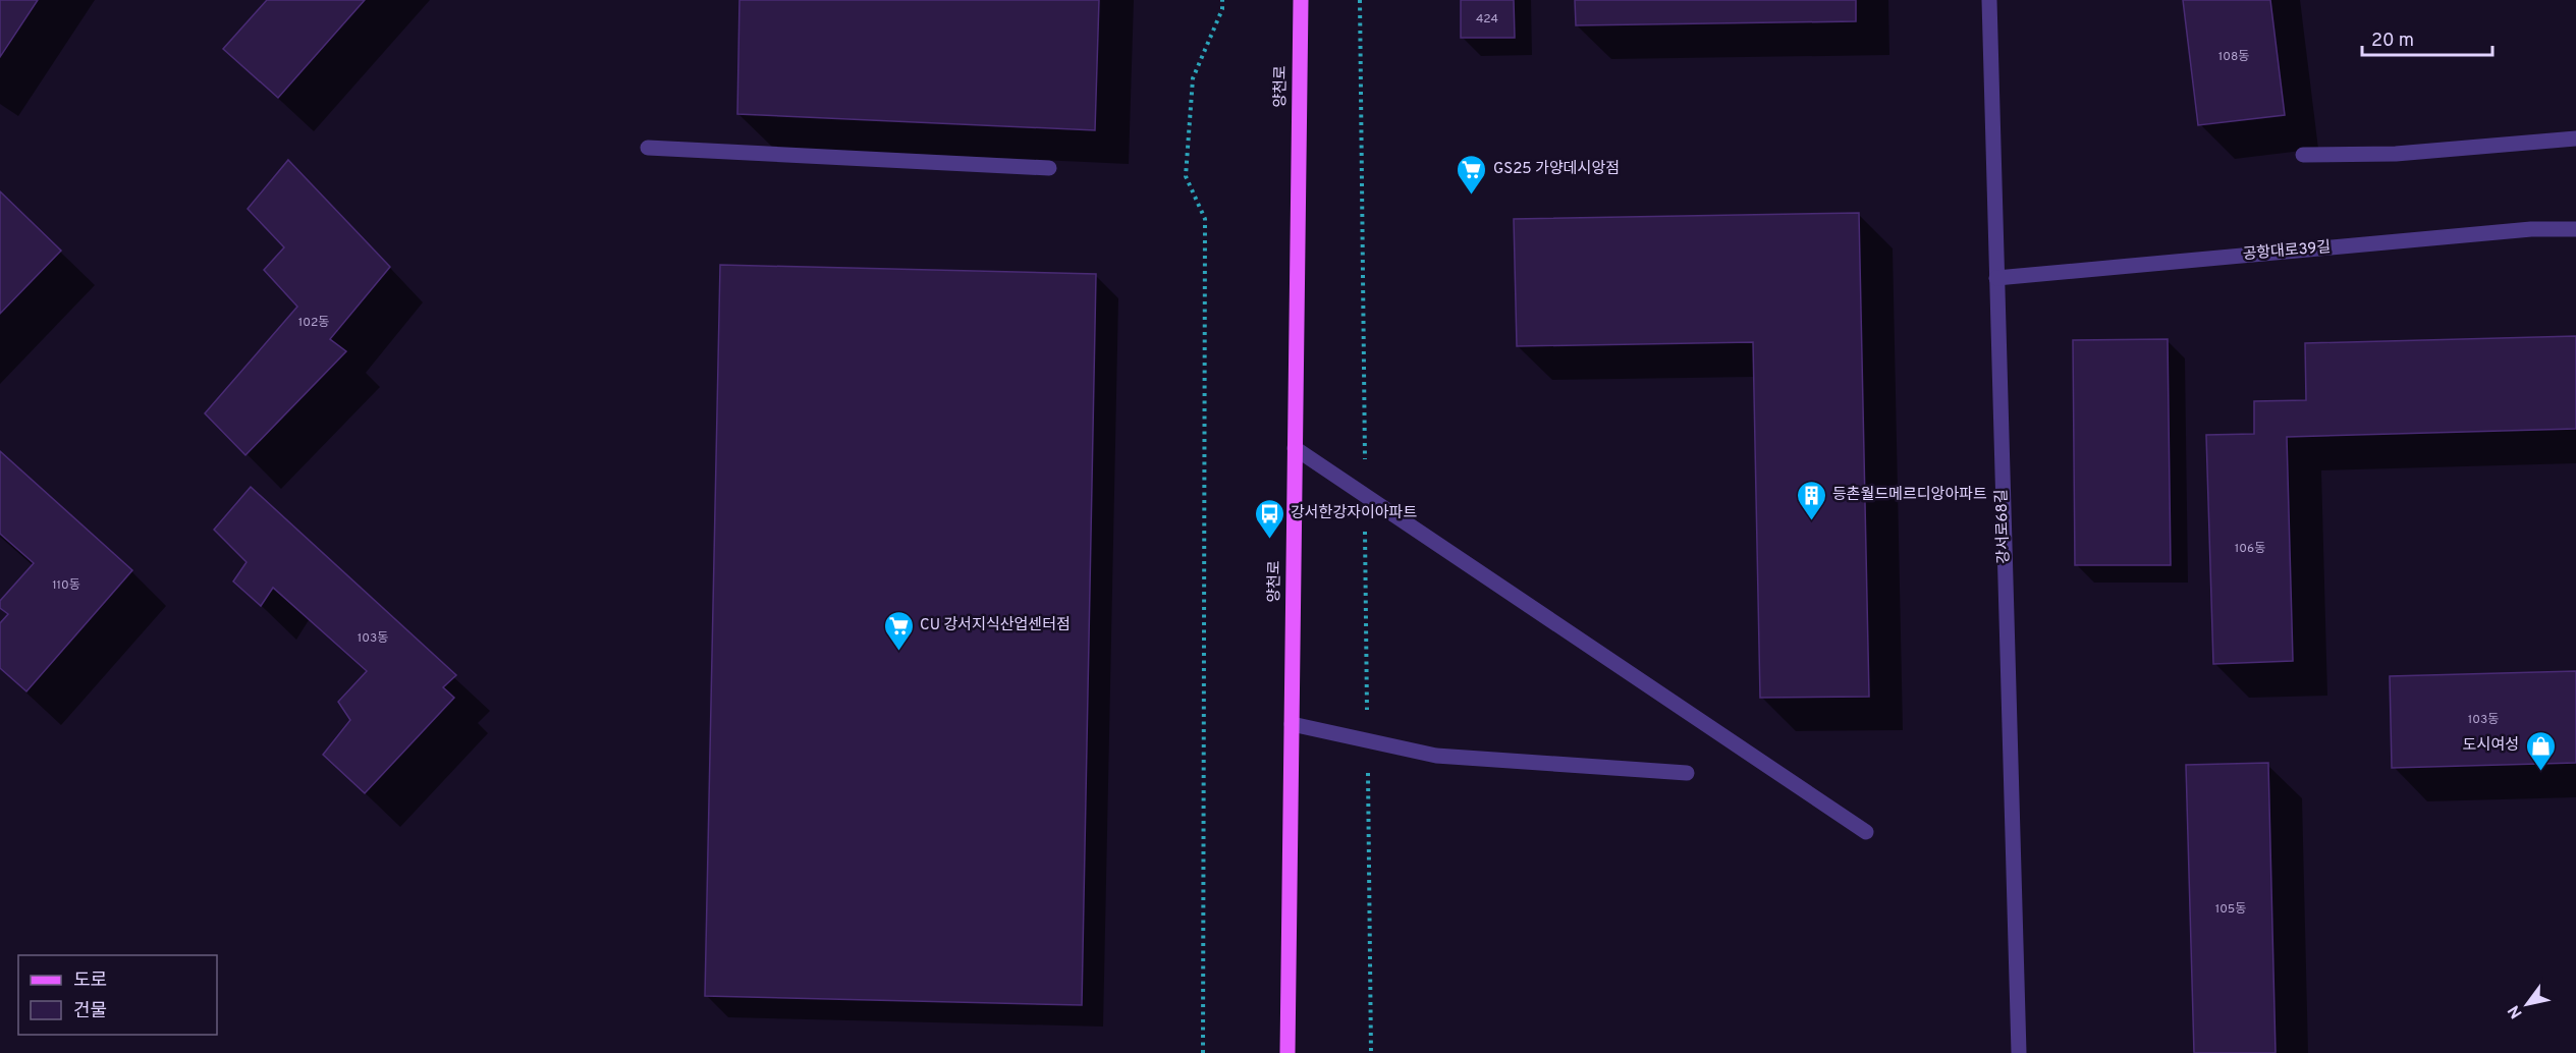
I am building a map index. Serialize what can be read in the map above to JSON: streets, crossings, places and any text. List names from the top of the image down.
{
  "streets": {
    "main road": ["양천로"],
    "street": ["공항대로39길", "강서로68길"]
  },
  "crossings": [
    ["공항대로39길", "강서로68길"]
  ],
  "places": {
    "supermarket": ["GS25 가양데시앙점", "CU 강서지식산업센터점"],
    "building": ["등촌월드메르디앙아파트"],
    "bus stop": ["강서한강자이아파트"],
    "shop": ["도시여성"]
  },
  "house_numbers": [
    "424",
    "108동",
    "102동",
    "106동",
    "110동",
    "103동",
    "103동",
    "105동"
  ],
  "legend": ["도로", "건물"],
  "scale_bar": "20 m",
  "north": "bottom left"
}
